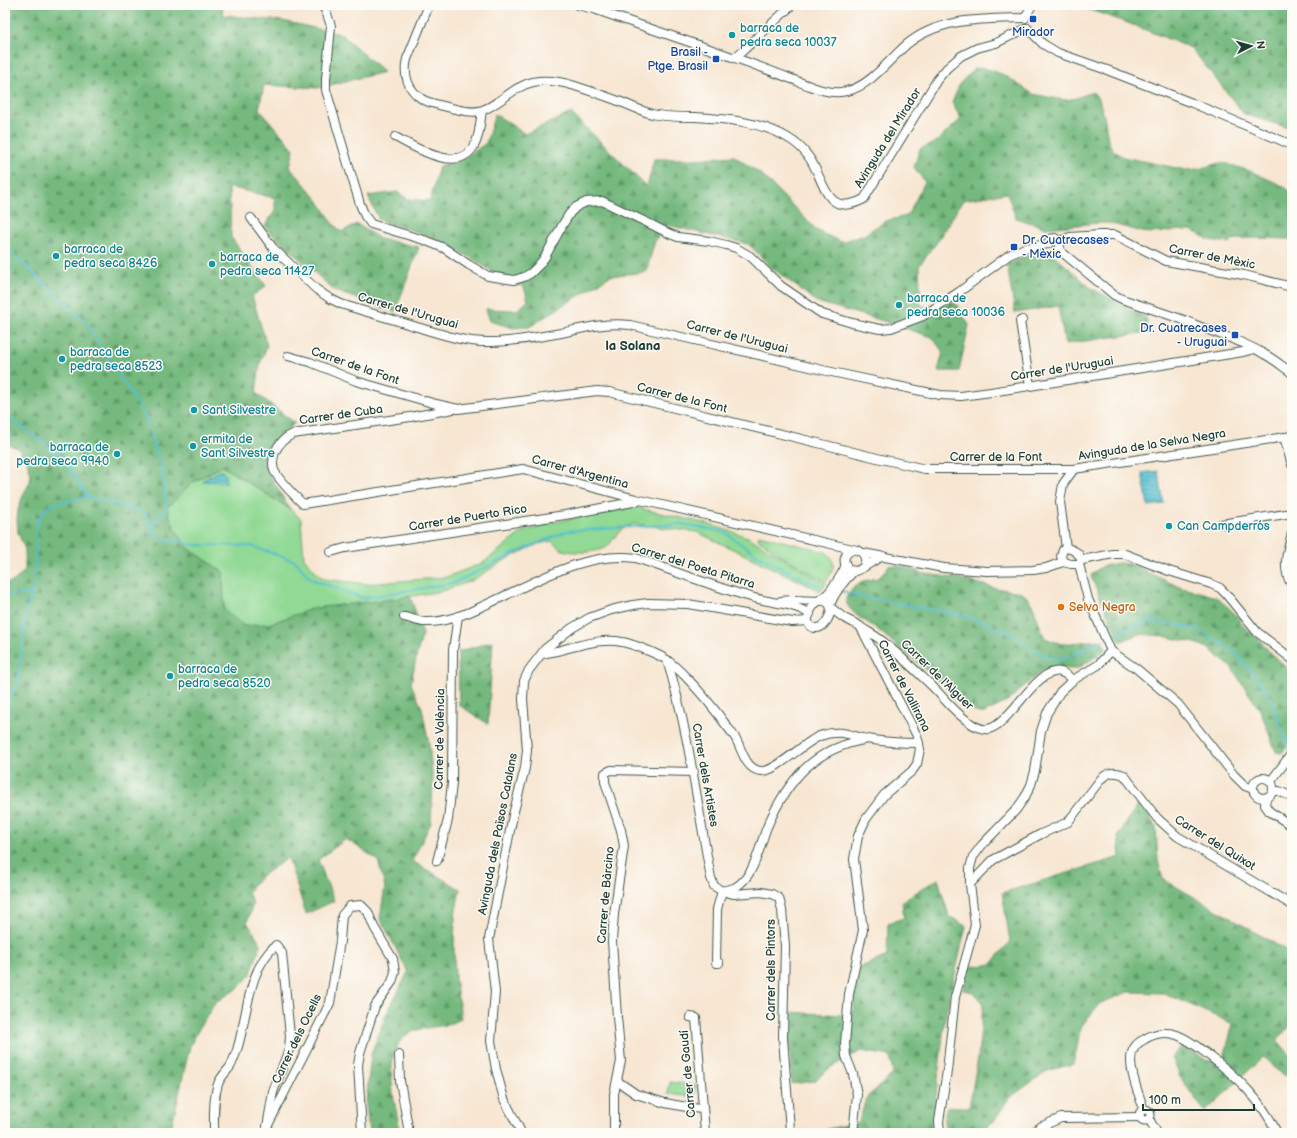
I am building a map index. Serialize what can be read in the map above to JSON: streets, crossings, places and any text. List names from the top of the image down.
{
  "streets": {
    "street": [
      "Avinguda del Mirador",
      "Carrer de Mèxic",
      "Carrer de l'Uruguai",
      "Carrer de la Font",
      "Carrer de Cuba",
      "Avinguda de la Selva Negra",
      "Carrer d'Argentina",
      "Carrer de Puerto Rico",
      "Carrer del Poeta Pitarra",
      "Carrer de l'Alguer",
      "Carrer de Vallirana",
      "Carrer de València",
      "Carrer dels Artistes",
      "Avinguda dels Països Catalans",
      "Carrer del Quixot",
      "Carrer de Bàrcino",
      "Carrer dels Pintors",
      "Carrer dels Ocells",
      "Carrer de Gaudí"
    ]
  },
  "crossings": [
    ["Carrer de la Font", "Carrer de Cuba"],
    ["Carrer de la Font", "Avinguda de la Selva Negra"],
    ["Carrer de Cuba", "Carrer d'Argentina"],
    ["Carrer d'Argentina", "Carrer de Puerto Rico"],
    ["Carrer del Poeta Pitarra", "Carrer de València"],
    ["Carrer del Poeta Pitarra", "Avinguda dels Països Catalans"],
    ["Carrer de l'Alguer", "Carrer de Vallirana"],
    ["Carrer dels Artistes", "Carrer de Bàrcino"],
    ["Carrer dels Artistes", "Carrer dels Pintors"]
  ],
  "districts": ["la Solana"],
  "places": {
    "transit": [
      "Mirador",
      "Brasil - Ptge. Brasil",
      "Dr. Cuatrecases - Mèxic",
      "Dr. Cuatrecases - Uruguai"
    ],
    "other": [
      "barraca de pedra seca 10037",
      "barraca de pedra seca 8426",
      "barraca de pedra seca 11427",
      "barraca de pedra seca 10036",
      "barraca de pedra seca 8523",
      "Sant Silvestre",
      "ermita de Sant Silvestre",
      "barraca de pedra seca 9940",
      "Can Campderrós",
      "Selva Negra",
      "barraca de pedra seca 8520"
    ]
  },
  "scale_bar": "100 m",
  "north": "right"
}
